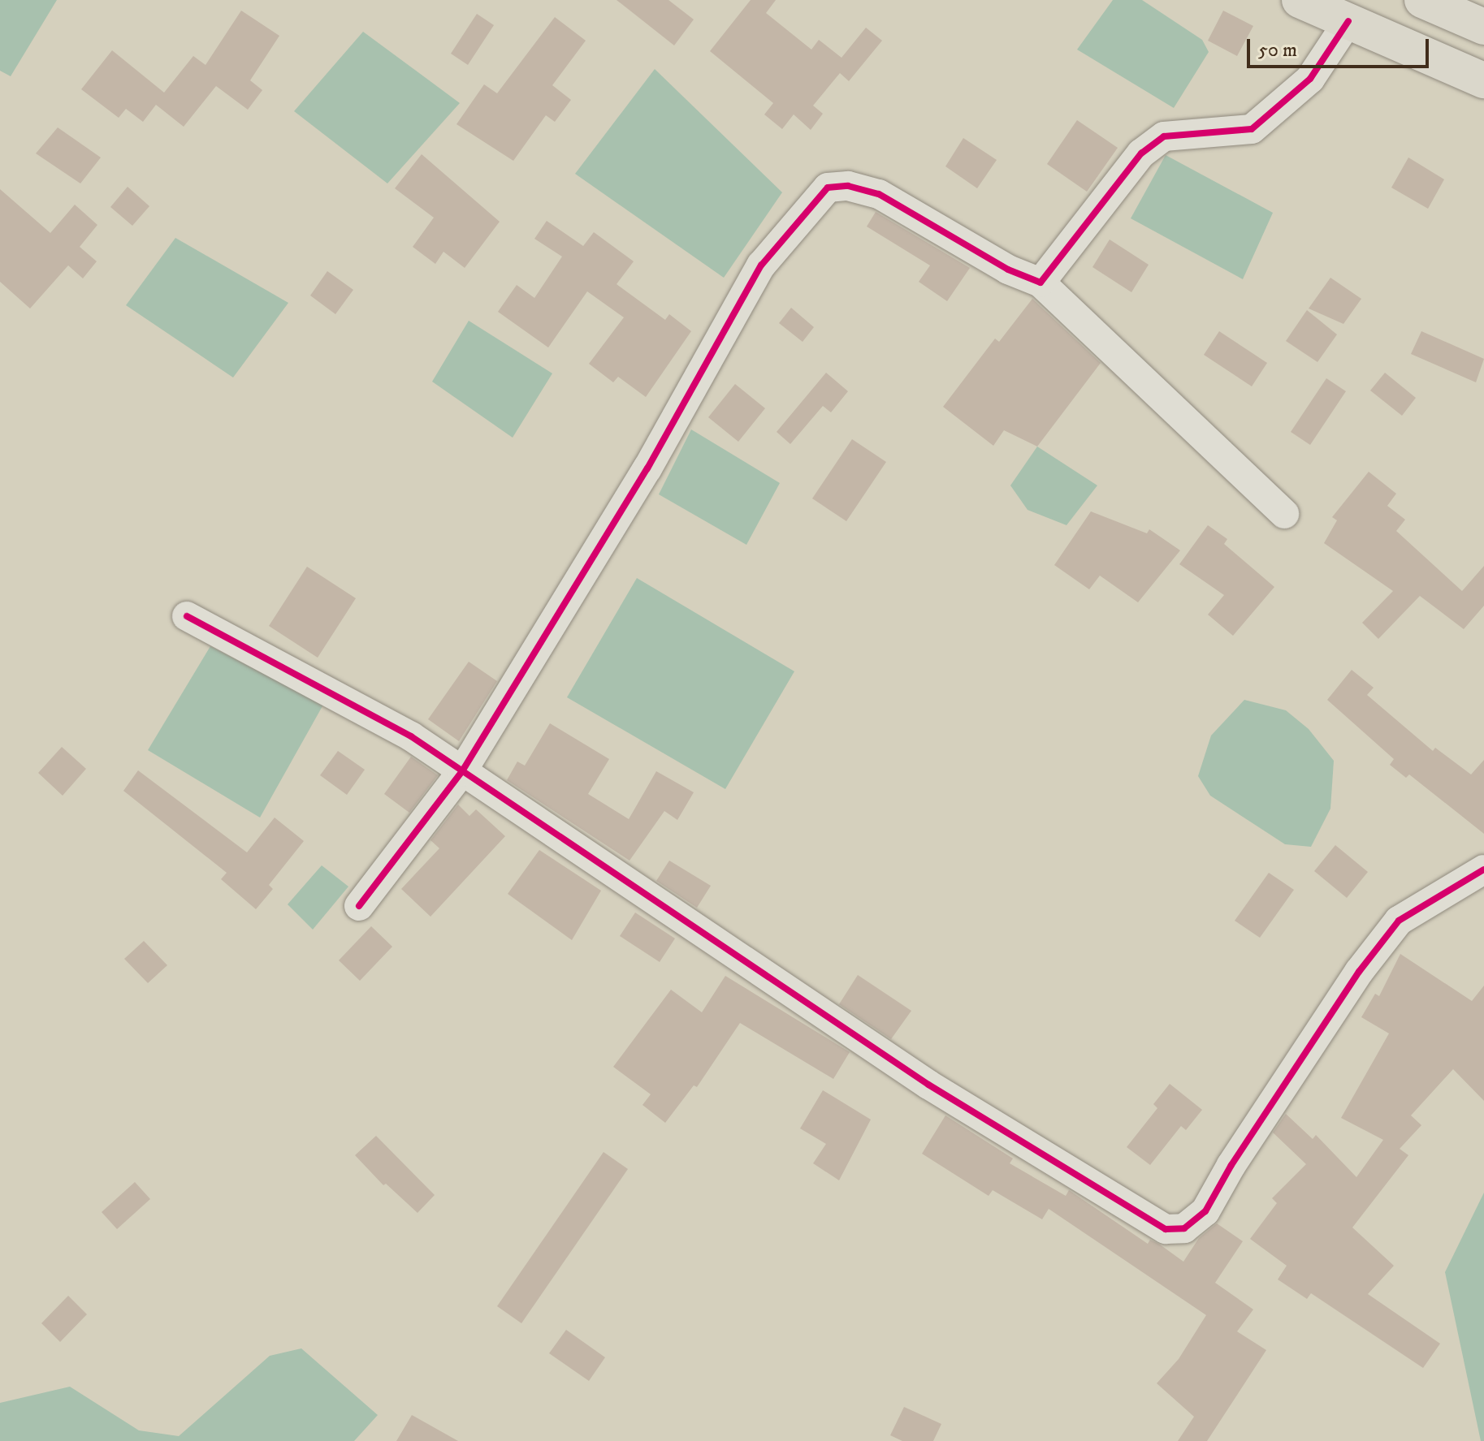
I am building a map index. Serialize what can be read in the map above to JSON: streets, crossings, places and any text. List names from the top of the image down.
{
  "scale_bar": "50 m"
}
